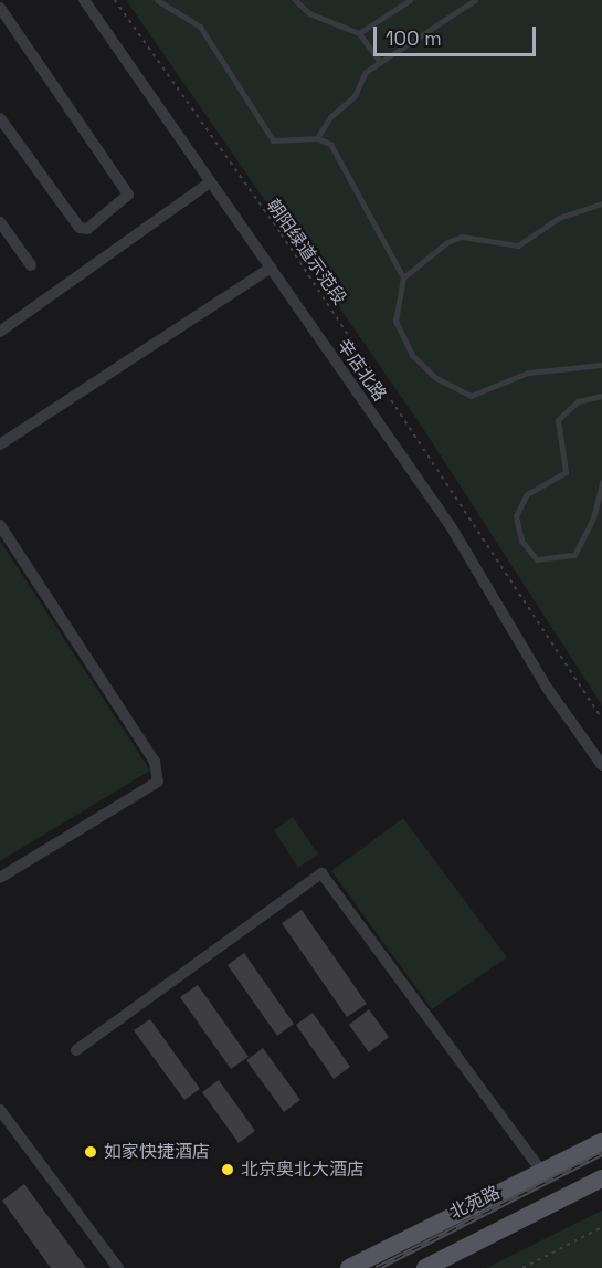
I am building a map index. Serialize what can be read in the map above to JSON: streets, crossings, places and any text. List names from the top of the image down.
{
  "streets": {
    "main road": ["北苑路"],
    "street": ["辛店北路"],
    "path": ["朝阳绿道示范段"]
  },
  "places": ["如家快捷酒店", "北京奥北大酒店"],
  "scale_bar": "100 m"
}
